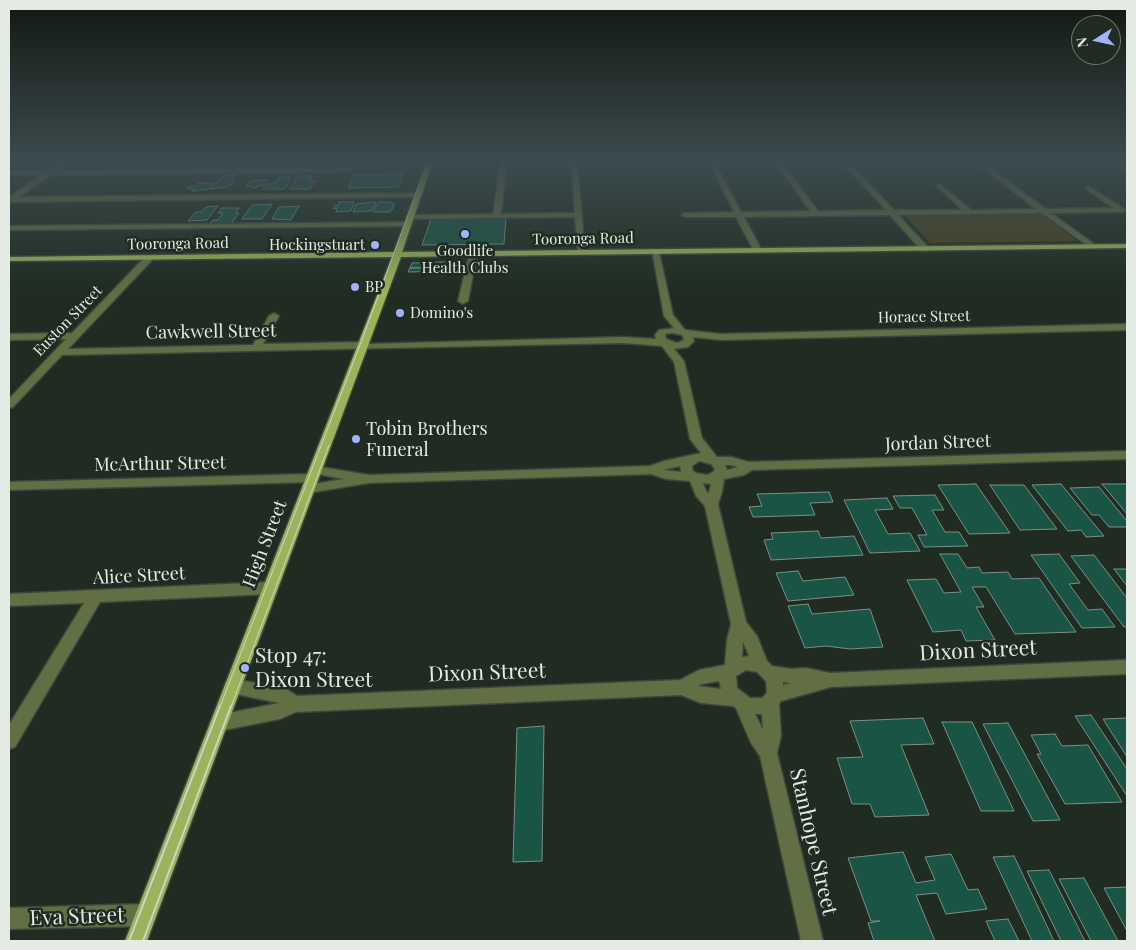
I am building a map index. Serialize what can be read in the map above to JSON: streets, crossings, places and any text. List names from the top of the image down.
{
  "streets": {
    "main road": ["Tooronga Road", "High Street"],
    "street": [
      "Horace Street",
      "Euston Street",
      "Cawkwell Street",
      "Jordan Street",
      "McArthur Street",
      "Alice Street",
      "Dixon Street",
      "Stanhope Street",
      "Eva Street"
    ]
  },
  "crossings": [
    ["Tooronga Road", "Euston Street"],
    ["Tooronga Road", "High Street"],
    ["Euston Street", "Cawkwell Street"],
    ["Cawkwell Street", "High Street"],
    ["McArthur Street", "High Street"],
    ["High Street", "Alice Street"],
    ["High Street", "Dixon Street"],
    ["High Street", "Eva Street"],
    ["Dixon Street", "Stanhope Street"]
  ],
  "places": [
    "Goodlife Health Clubs",
    "Hockingstuart",
    "BP",
    "Domino's",
    "Tobin Brothers Funeral",
    "Stop 47: Dixon Street"
  ],
  "north": "left"
}
